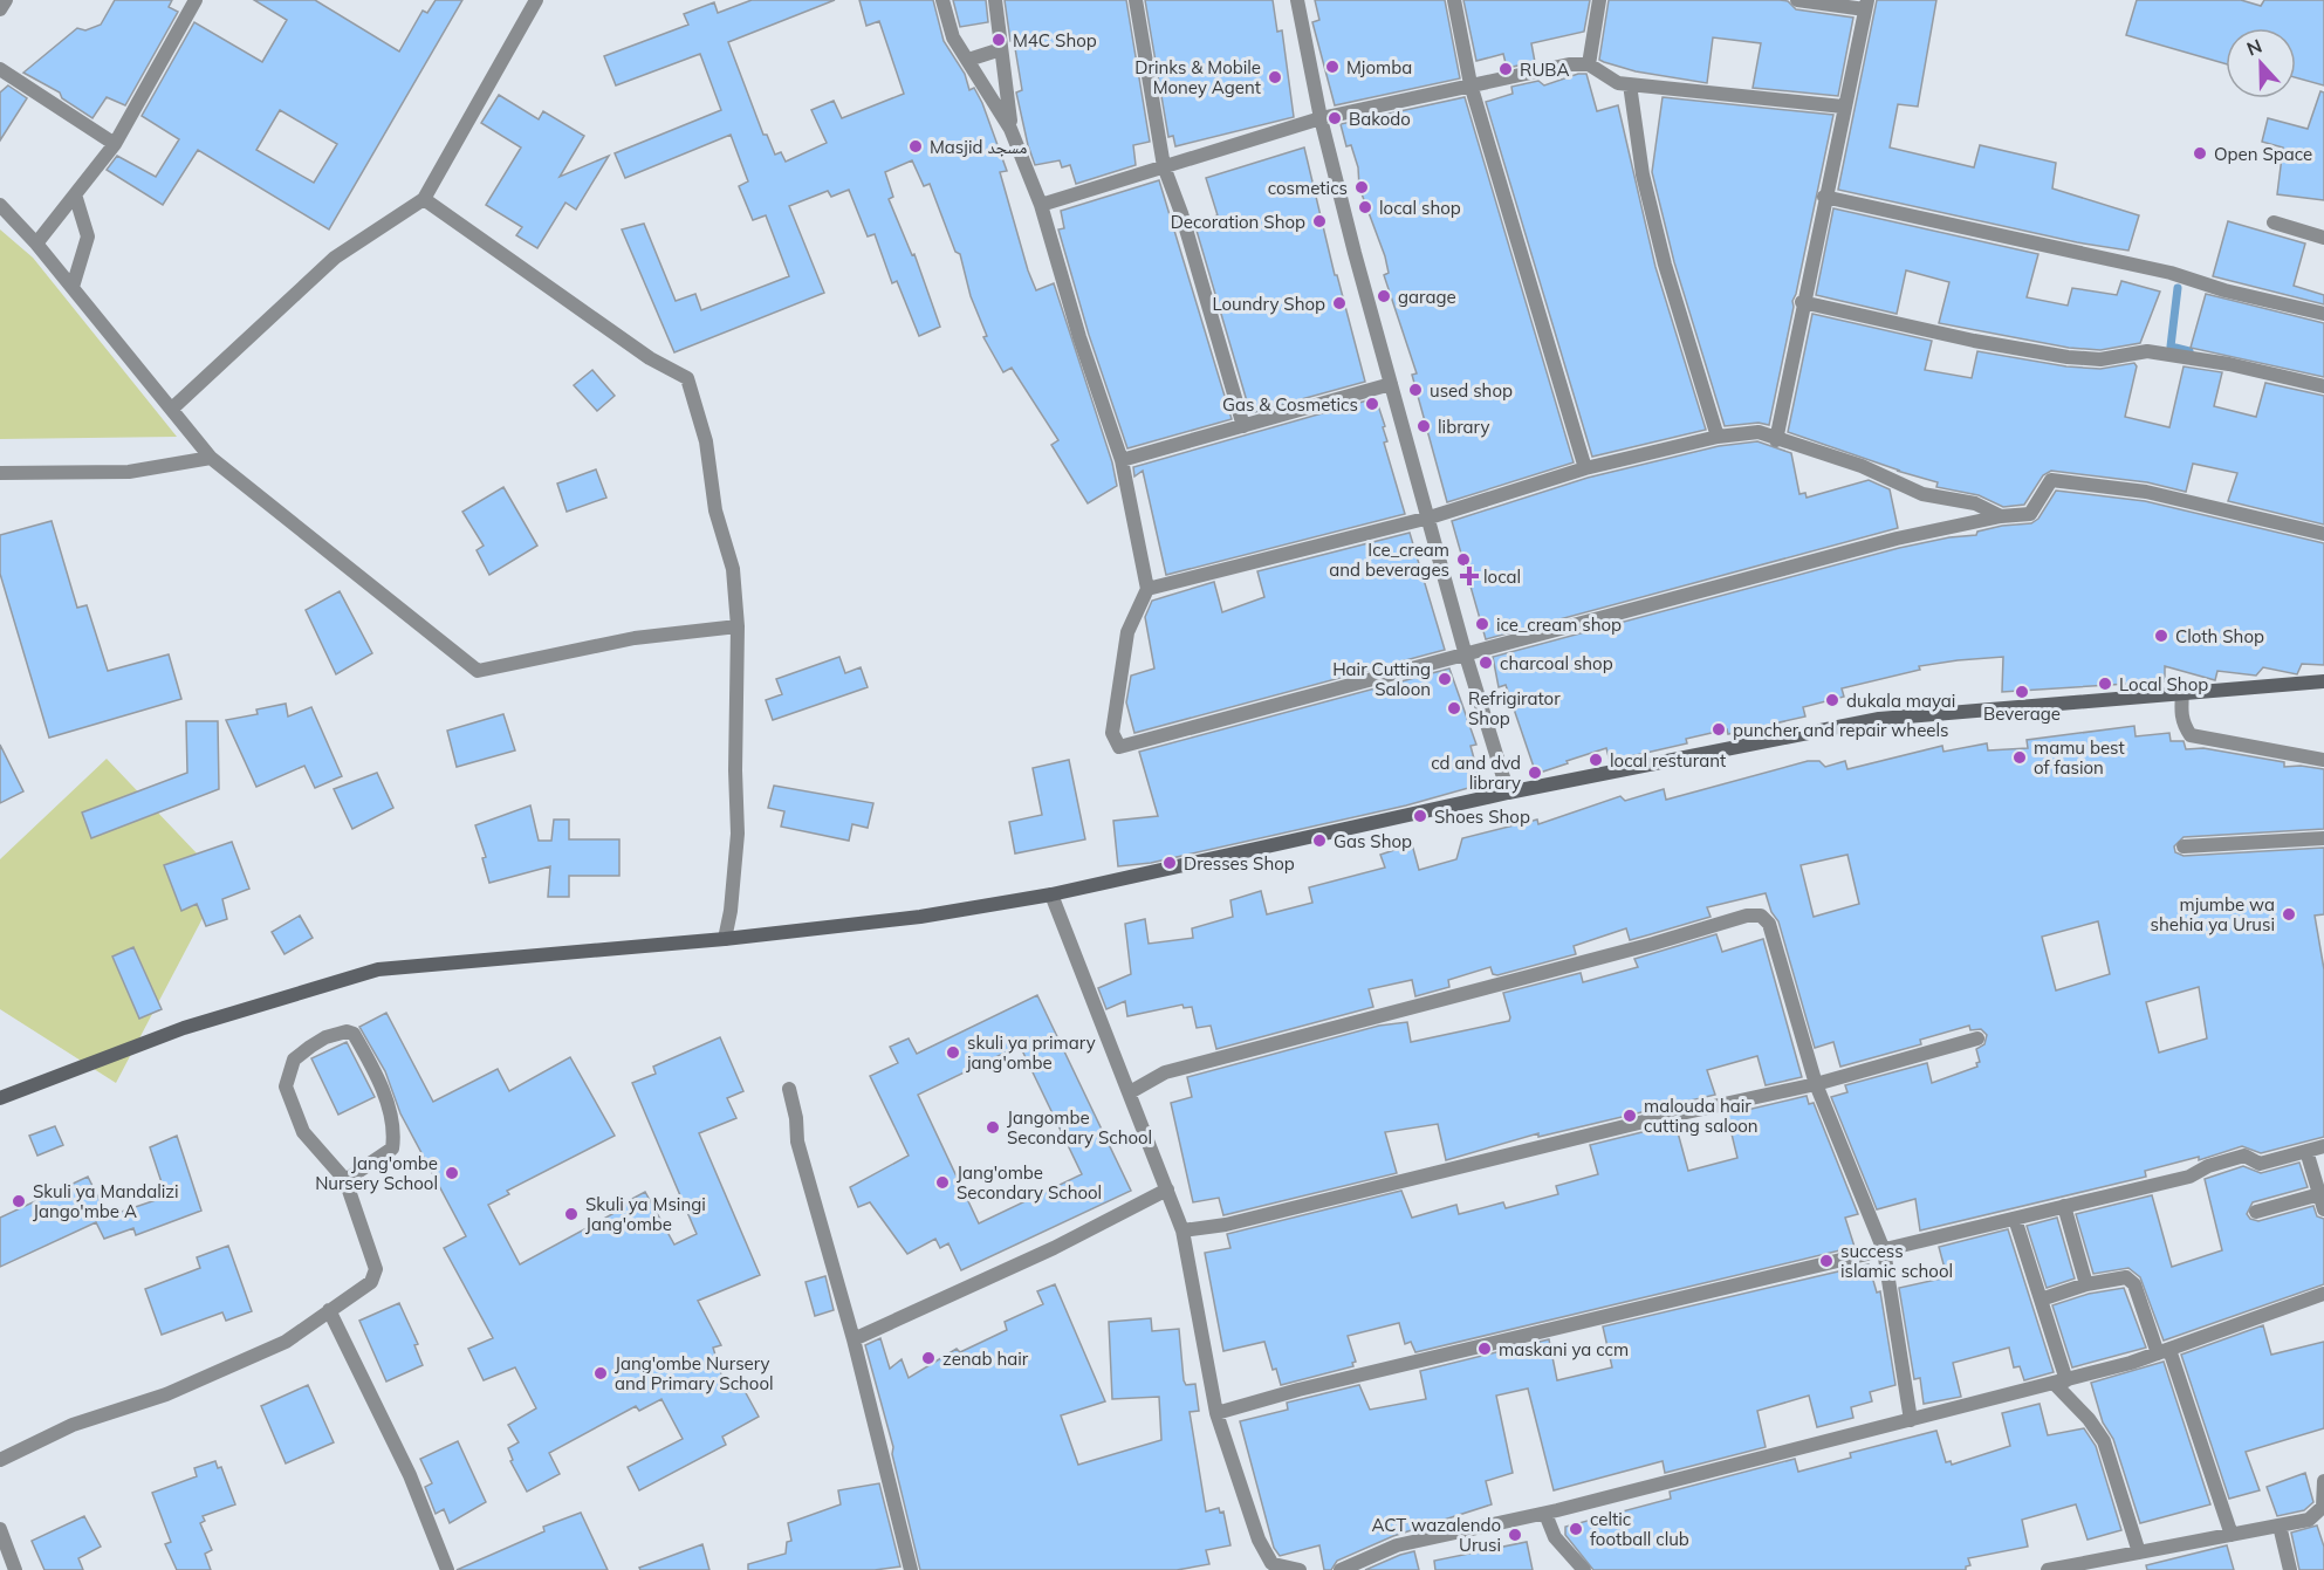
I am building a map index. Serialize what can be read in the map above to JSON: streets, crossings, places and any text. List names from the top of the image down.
{
  "places": {
    "other": [
      "M4C Shop",
      "Mjomba",
      "RUBA",
      "Drinks & Mobile Money Agent",
      "Bakodo",
      "Masjid مسجد",
      "Open Space",
      "cosmetics",
      "local shop",
      "Decoration Shop",
      "garage",
      "Loundry Shop",
      "used shop",
      "Gas & Cosmetics",
      "library",
      "Ice_cream and beverages",
      "ice_cream shop",
      "Cloth Shop",
      "charcoal shop",
      "Hair Cutting Saloon",
      "Local Shop",
      "Beverage",
      "dukala mayai",
      "Refrigirator Shop",
      "puncher and repair wheels",
      "mamu best of fasion",
      "local resturant",
      "cd and dvd library",
      "Shoes Shop",
      "Gas Shop",
      "Dresses Shop",
      "mjumbe wa shehia ya Urusi",
      "skuli ya primary jang'ombe",
      "malouda hair cutting saloon",
      "Jangombe Secondary School",
      "Jang'ombe Nursery School",
      "Jang'ombe Secondary School",
      "Skuli ya Mandalizi Jango'mbe A",
      "Skuli ya Msingi Jang'ombe",
      "success islamic school",
      "maskani ya ccm",
      "zenab hair",
      "Jang'ombe Nursery and Primary School",
      "celtic football club",
      "ACT wazalendo Urusi"
    ],
    "health": ["local"]
  },
  "north": "top"
}
